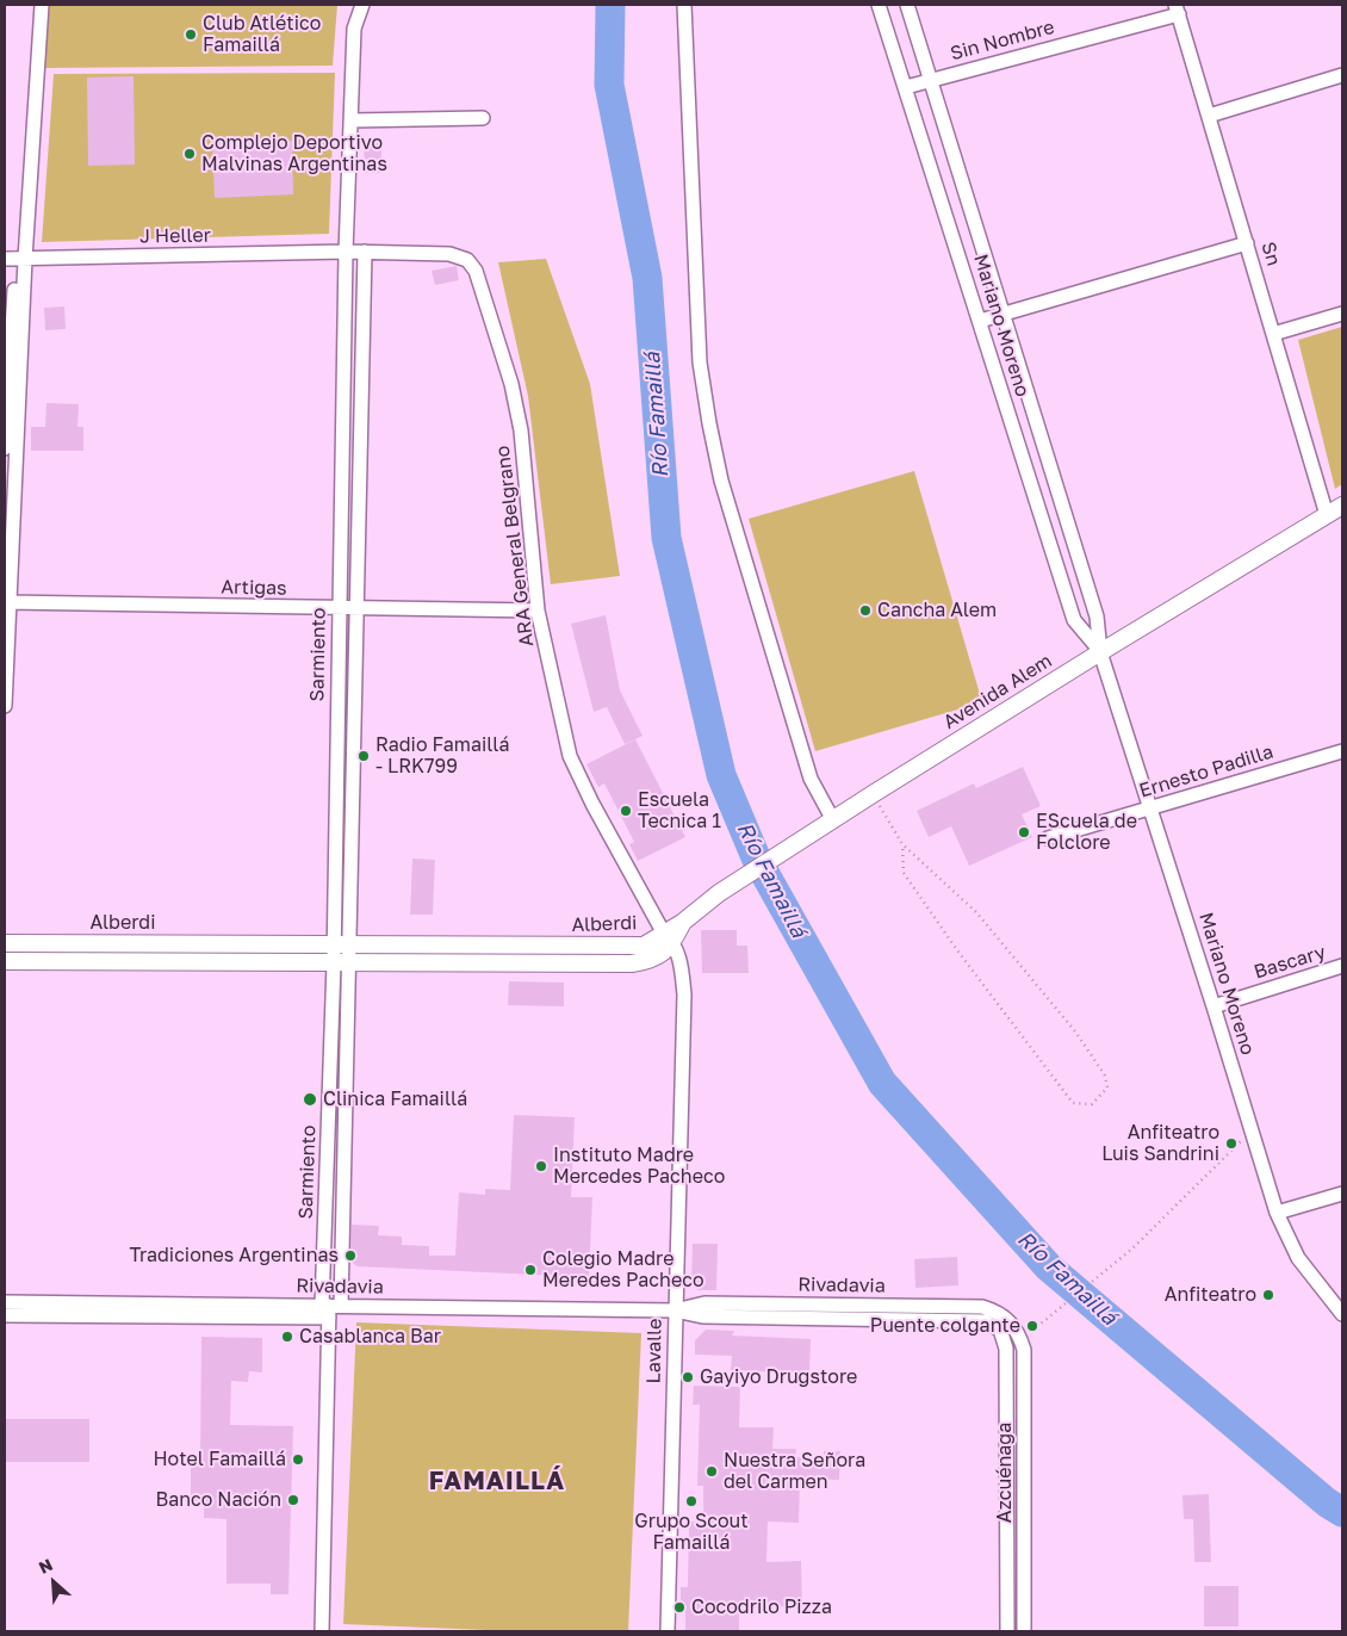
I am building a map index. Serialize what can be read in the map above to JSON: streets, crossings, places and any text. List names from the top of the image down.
{
  "streets": {
    "street": [
      "Sin Nombre",
      "J Heller",
      "Sn",
      "Mariano Moreno",
      "ARA General Belgrano",
      "Artigas",
      "Sarmiento",
      "Avenida Alem",
      "Ernesto Padilla",
      "Alberdi",
      "Bascary",
      "Rivadavia",
      "Lavalle",
      "Azcuénaga"
    ]
  },
  "crossings": [
    ["Sin Nombre", "Sn"],
    ["Sin Nombre", "Mariano Moreno"],
    ["J Heller", "ARA General Belgrano"],
    ["J Heller", "Sarmiento"],
    ["Sn", "Avenida Alem"],
    ["Mariano Moreno", "Avenida Alem"],
    ["Mariano Moreno", "Ernesto Padilla"],
    ["Mariano Moreno", "Bascary"],
    ["ARA General Belgrano", "Artigas"],
    ["ARA General Belgrano", "Sarmiento"],
    ["ARA General Belgrano", "Alberdi"],
    ["ARA General Belgrano", "Lavalle"],
    ["Artigas", "Sarmiento"],
    ["Sarmiento", "Alberdi"],
    ["Sarmiento", "Rivadavia"],
    ["Avenida Alem", "Alberdi"],
    ["Alberdi", "Lavalle"],
    ["Rivadavia", "Lavalle"],
    ["Rivadavia", "Azcuénaga"]
  ],
  "districts": ["FAMAILLÁ"],
  "water": ["Río Famaillá"],
  "places": [
    "Club Atlético Famaillá",
    "Complejo Deportivo Malvinas Argentinas",
    "Cancha Alem",
    "Radio Famaillá - LRK799",
    "Escuela Tecnica 1",
    "EScuela de Folclore",
    "Clinica Famaillá",
    "Anfiteatro Luis Sandrini",
    "Instituto Madre Mercedes Pacheco",
    "Tradiciones Argentinas",
    "Colegio Madre Meredes Pacheco",
    "Anfiteatro",
    "Puente colgante",
    "Casablanca Bar",
    "Gayiyo Drugstore",
    "Hotel Famaillá",
    "Nuestra Señora del Carmen",
    "Banco Nación",
    "Grupo Scout Famaillá",
    "Cocodrilo Pizza"
  ],
  "north": "top left"
}
